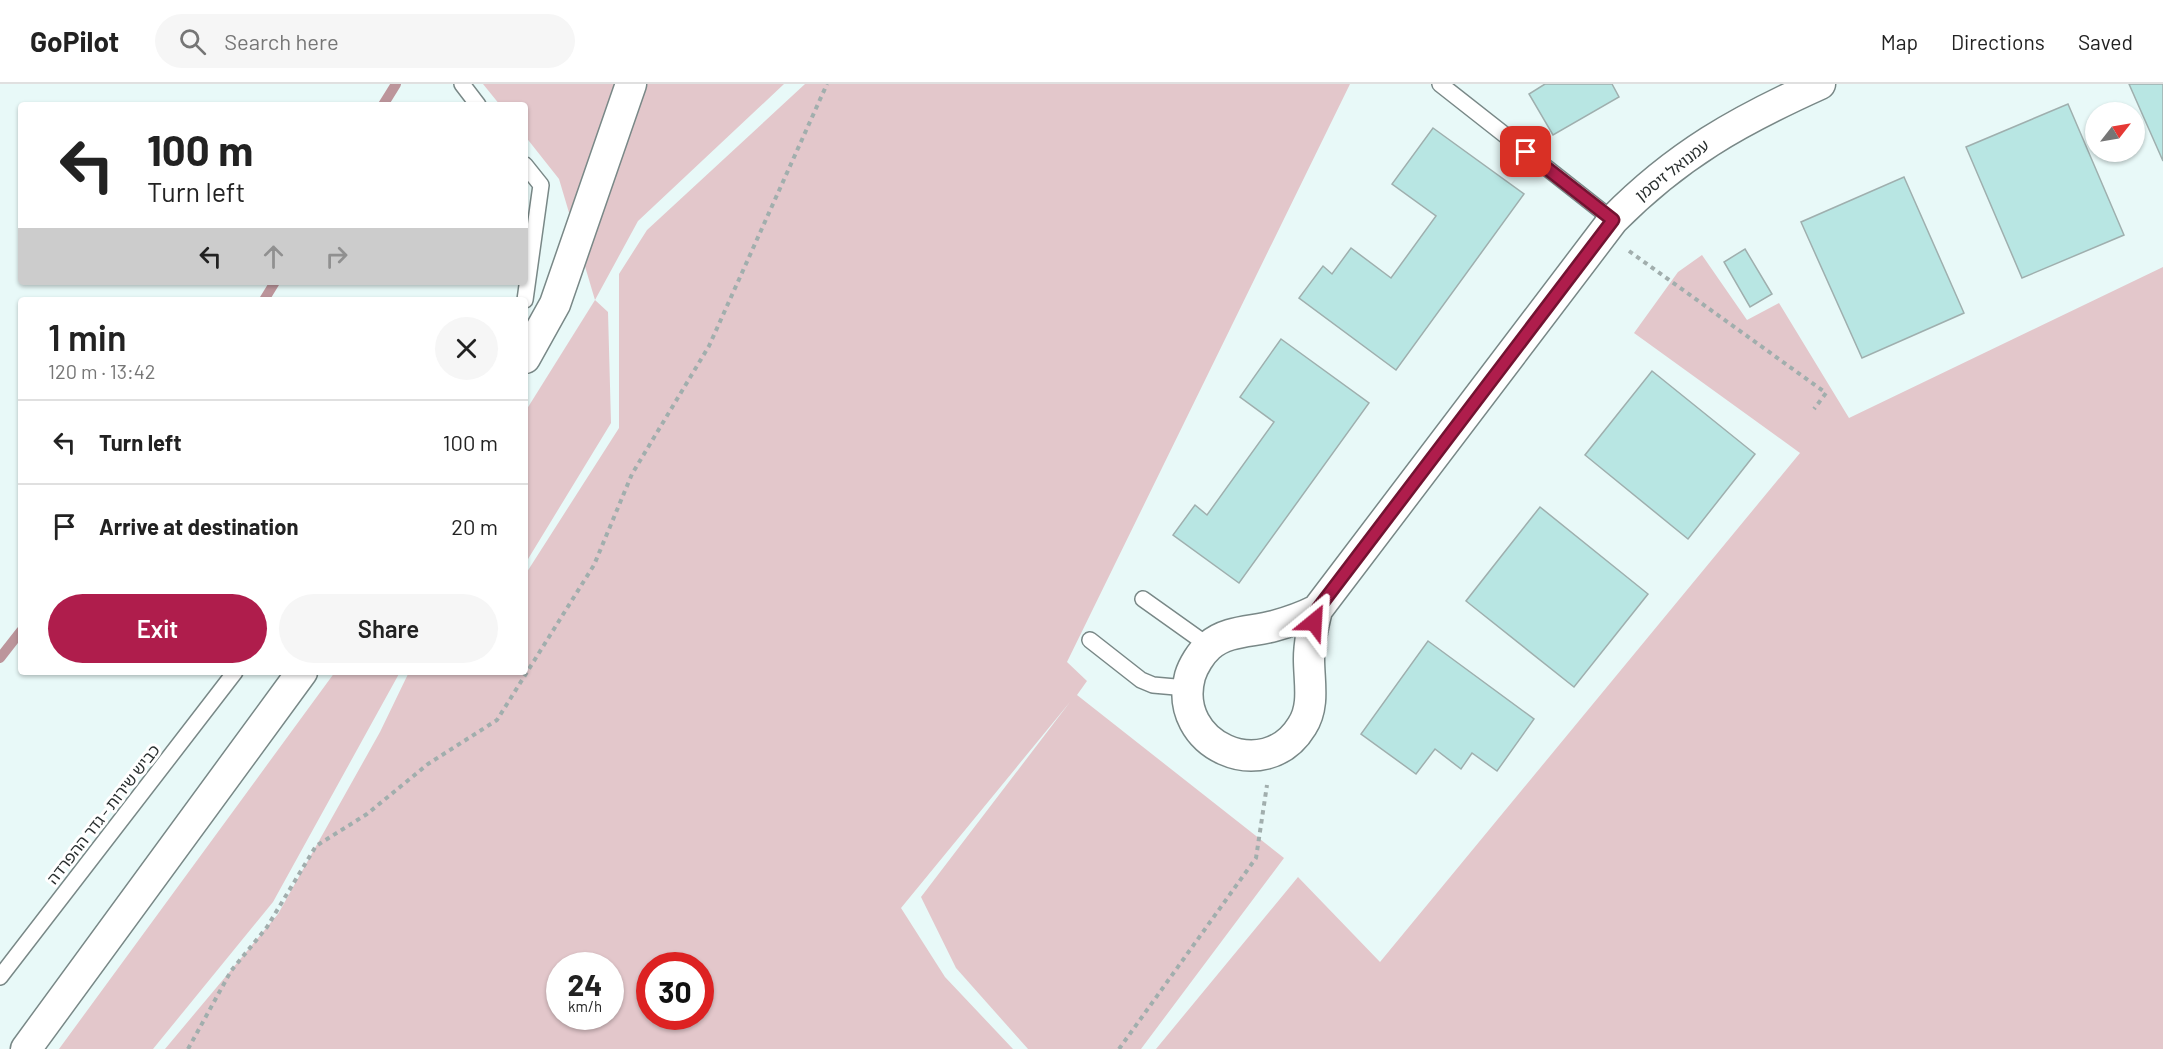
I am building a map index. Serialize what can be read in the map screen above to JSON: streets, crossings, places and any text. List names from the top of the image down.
{
  "streets": {
    "street": ["עמנואל זיסמן"],
    "lane": ["כביש שירות - גדר ההפרדה"]
  },
  "north": "top right",
  "page": {
    "header": "GoPilot",
    "search": "Search here",
    "nav": ["Map", "Directions", "Saved"],
    "turn": ["100 m", "Turn left"],
    "heading": ["1 min", "120 m · 13:42"],
    "list": [
      {
        "name": "Turn left",
        "value": "100 m"
      },
      {
        "name": "Arrive at destination",
        "value": "20 m"
      }
    ],
    "buttons": ["Exit", "Share"],
    "speed": "24 km/h",
    "limit": "30"
  }
}
